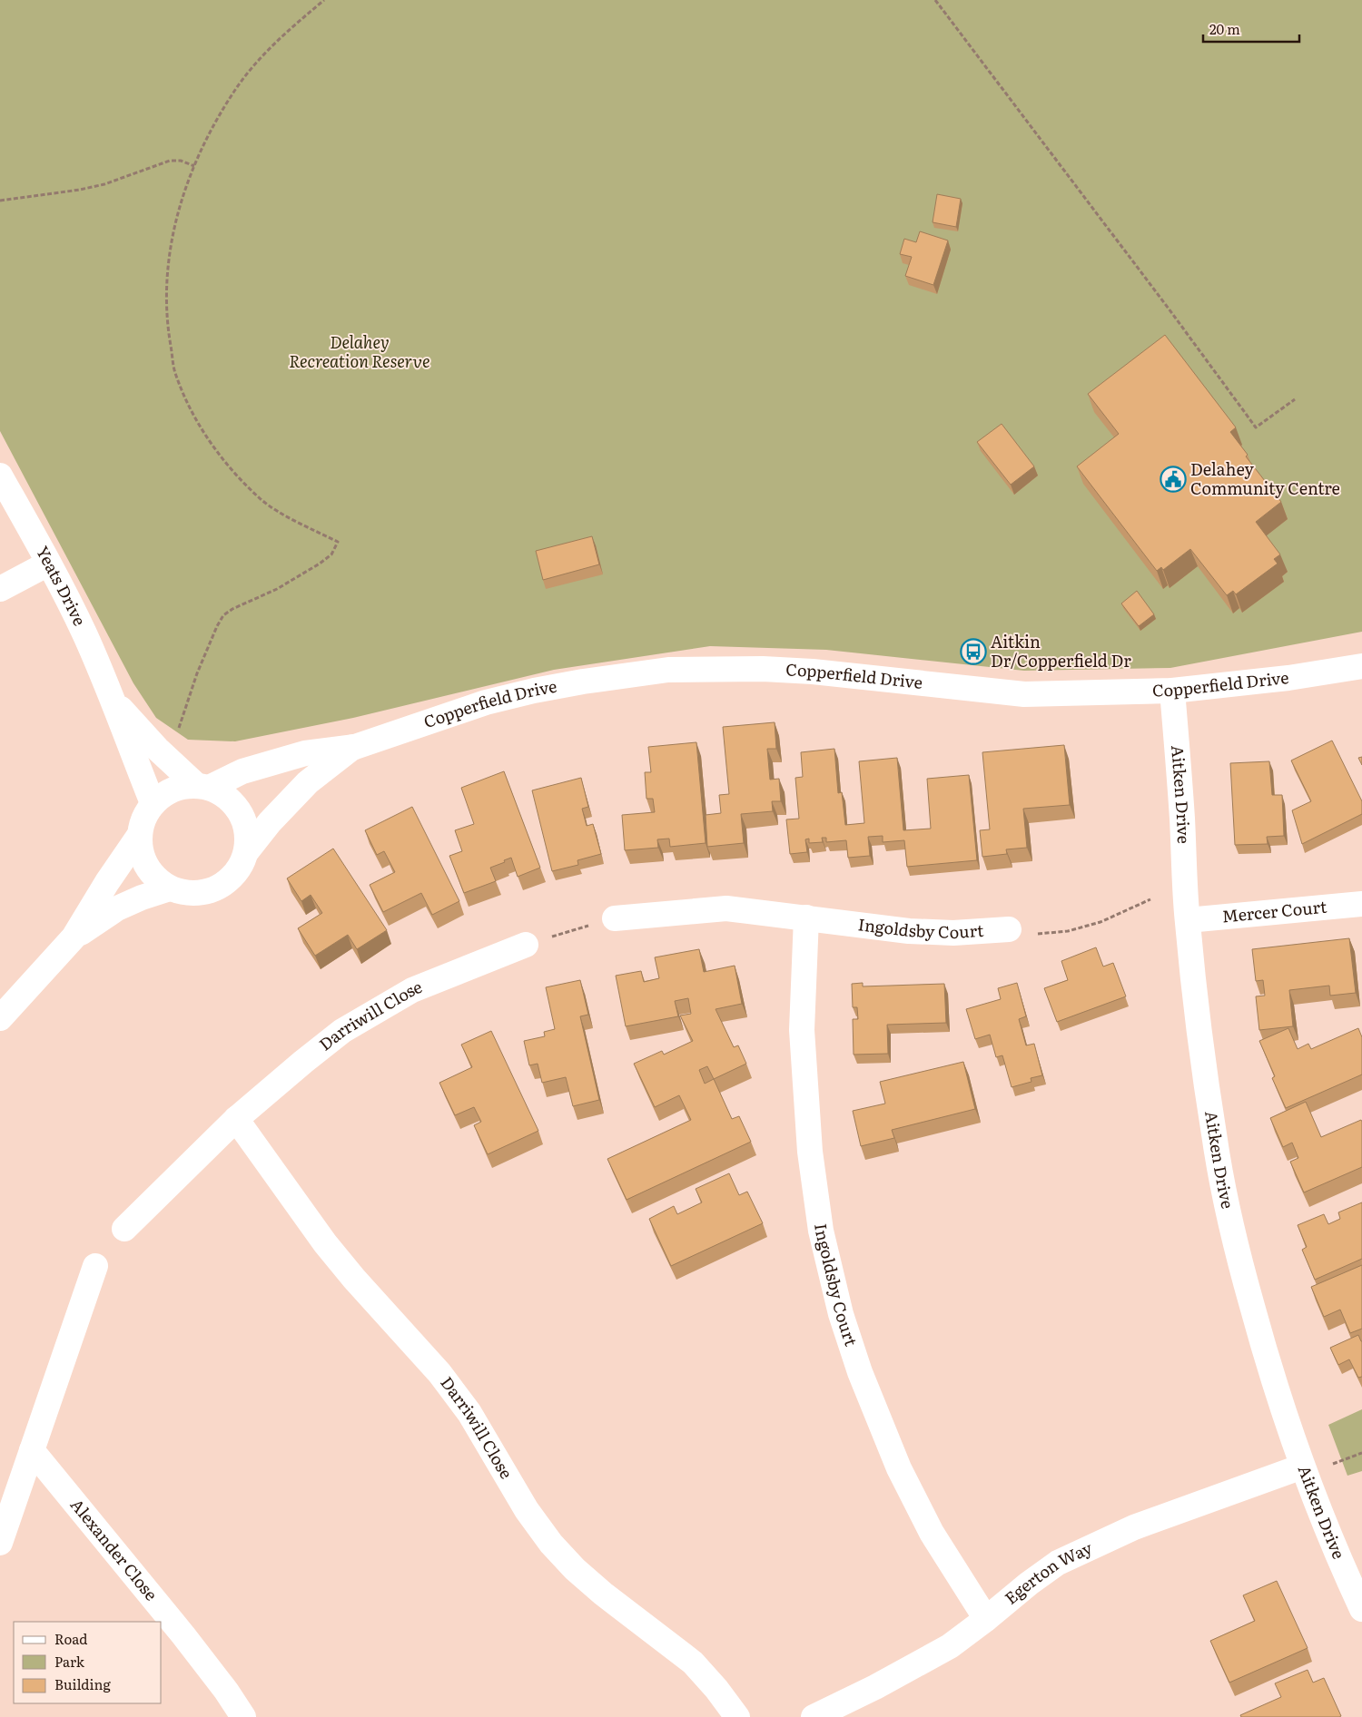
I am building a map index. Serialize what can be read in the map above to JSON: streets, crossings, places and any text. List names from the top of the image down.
{
  "streets": {
    "street": [
      "Yeats Drive",
      "Copperfield Drive",
      "Aitken Drive",
      "Mercer Court",
      "Ingoldsby Court",
      "Darriwill Close",
      "Alexander Close",
      "Egerton Way"
    ]
  },
  "crossings": [
    ["Yeats Drive", "Copperfield Drive"],
    ["Copperfield Drive", "Aitken Drive"],
    ["Aitken Drive", "Mercer Court"],
    ["Aitken Drive", "Egerton Way"],
    ["Ingoldsby Court", "Egerton Way"]
  ],
  "parks": ["Delahey Recreation Reserve"],
  "places": {
    "public building": ["Delahey Community Centre"],
    "bus stop": ["Aitkin Dr/Copperfield Dr"]
  },
  "legend": ["Road", "Park", "Building"],
  "scale_bar": "20 m"
}
